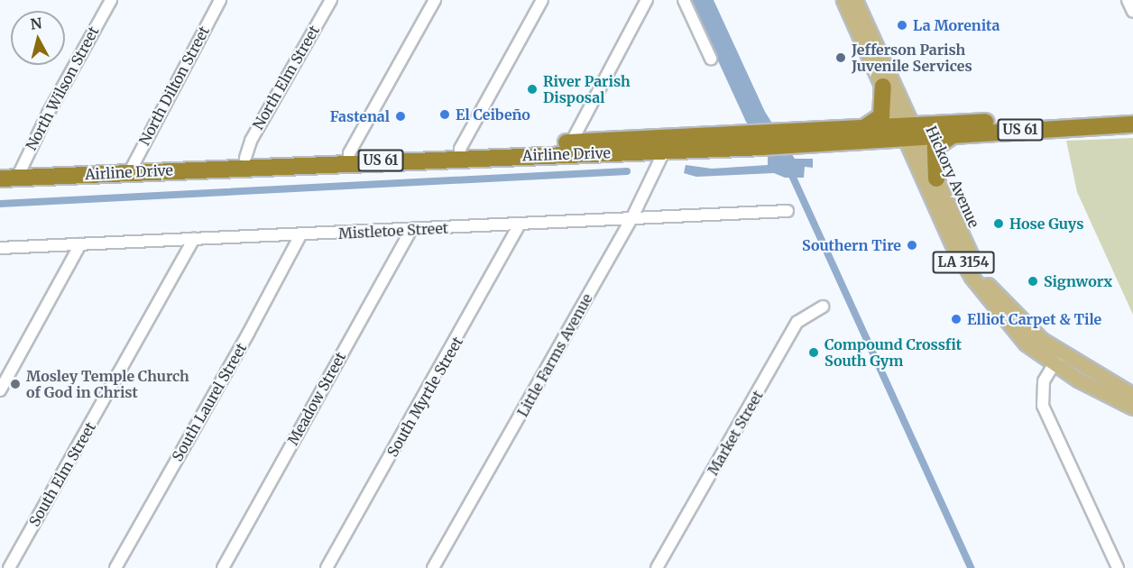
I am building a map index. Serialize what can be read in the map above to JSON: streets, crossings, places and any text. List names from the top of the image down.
{
  "streets": {
    "highway": ["US 61", "Airline Drive"],
    "main road": ["Hickory Avenue", "LA 3154"],
    "street": [
      "North Elm Street",
      "North Dilton Street",
      "North Wilson Street",
      "Mistletoe Street",
      "Little Farms Avenue",
      "South Myrtle Street",
      "Meadow Street",
      "South Laurel Street",
      "Market Street",
      "South Elm Street"
    ]
  },
  "crossings": [
    ["North Elm Street", "Airline Drive"],
    ["North Dilton Street", "Airline Drive"],
    ["North Wilson Street", "Airline Drive"],
    ["Airline Drive", "Hickory Avenue"],
    ["Airline Drive", "Little Farms Avenue"],
    ["Hickory Avenue", "LA 3154"],
    ["Mistletoe Street", "Little Farms Avenue"],
    ["Mistletoe Street", "South Myrtle Street"],
    ["Mistletoe Street", "Meadow Street"],
    ["Mistletoe Street", "South Laurel Street"],
    ["Mistletoe Street", "South Elm Street"]
  ],
  "places": [
    "La Morenita",
    "Jefferson Parish Juvenile Services",
    "River Parish Disposal",
    "El Ceibeño",
    "Fastenal",
    "Hose Guys",
    "Southern Tire",
    "Signworx",
    "Elliot Carpet & Tile",
    "Compound Crossfit South Gym",
    "Mosley Temple Church of God in Christ"
  ],
  "north": "top"
}
